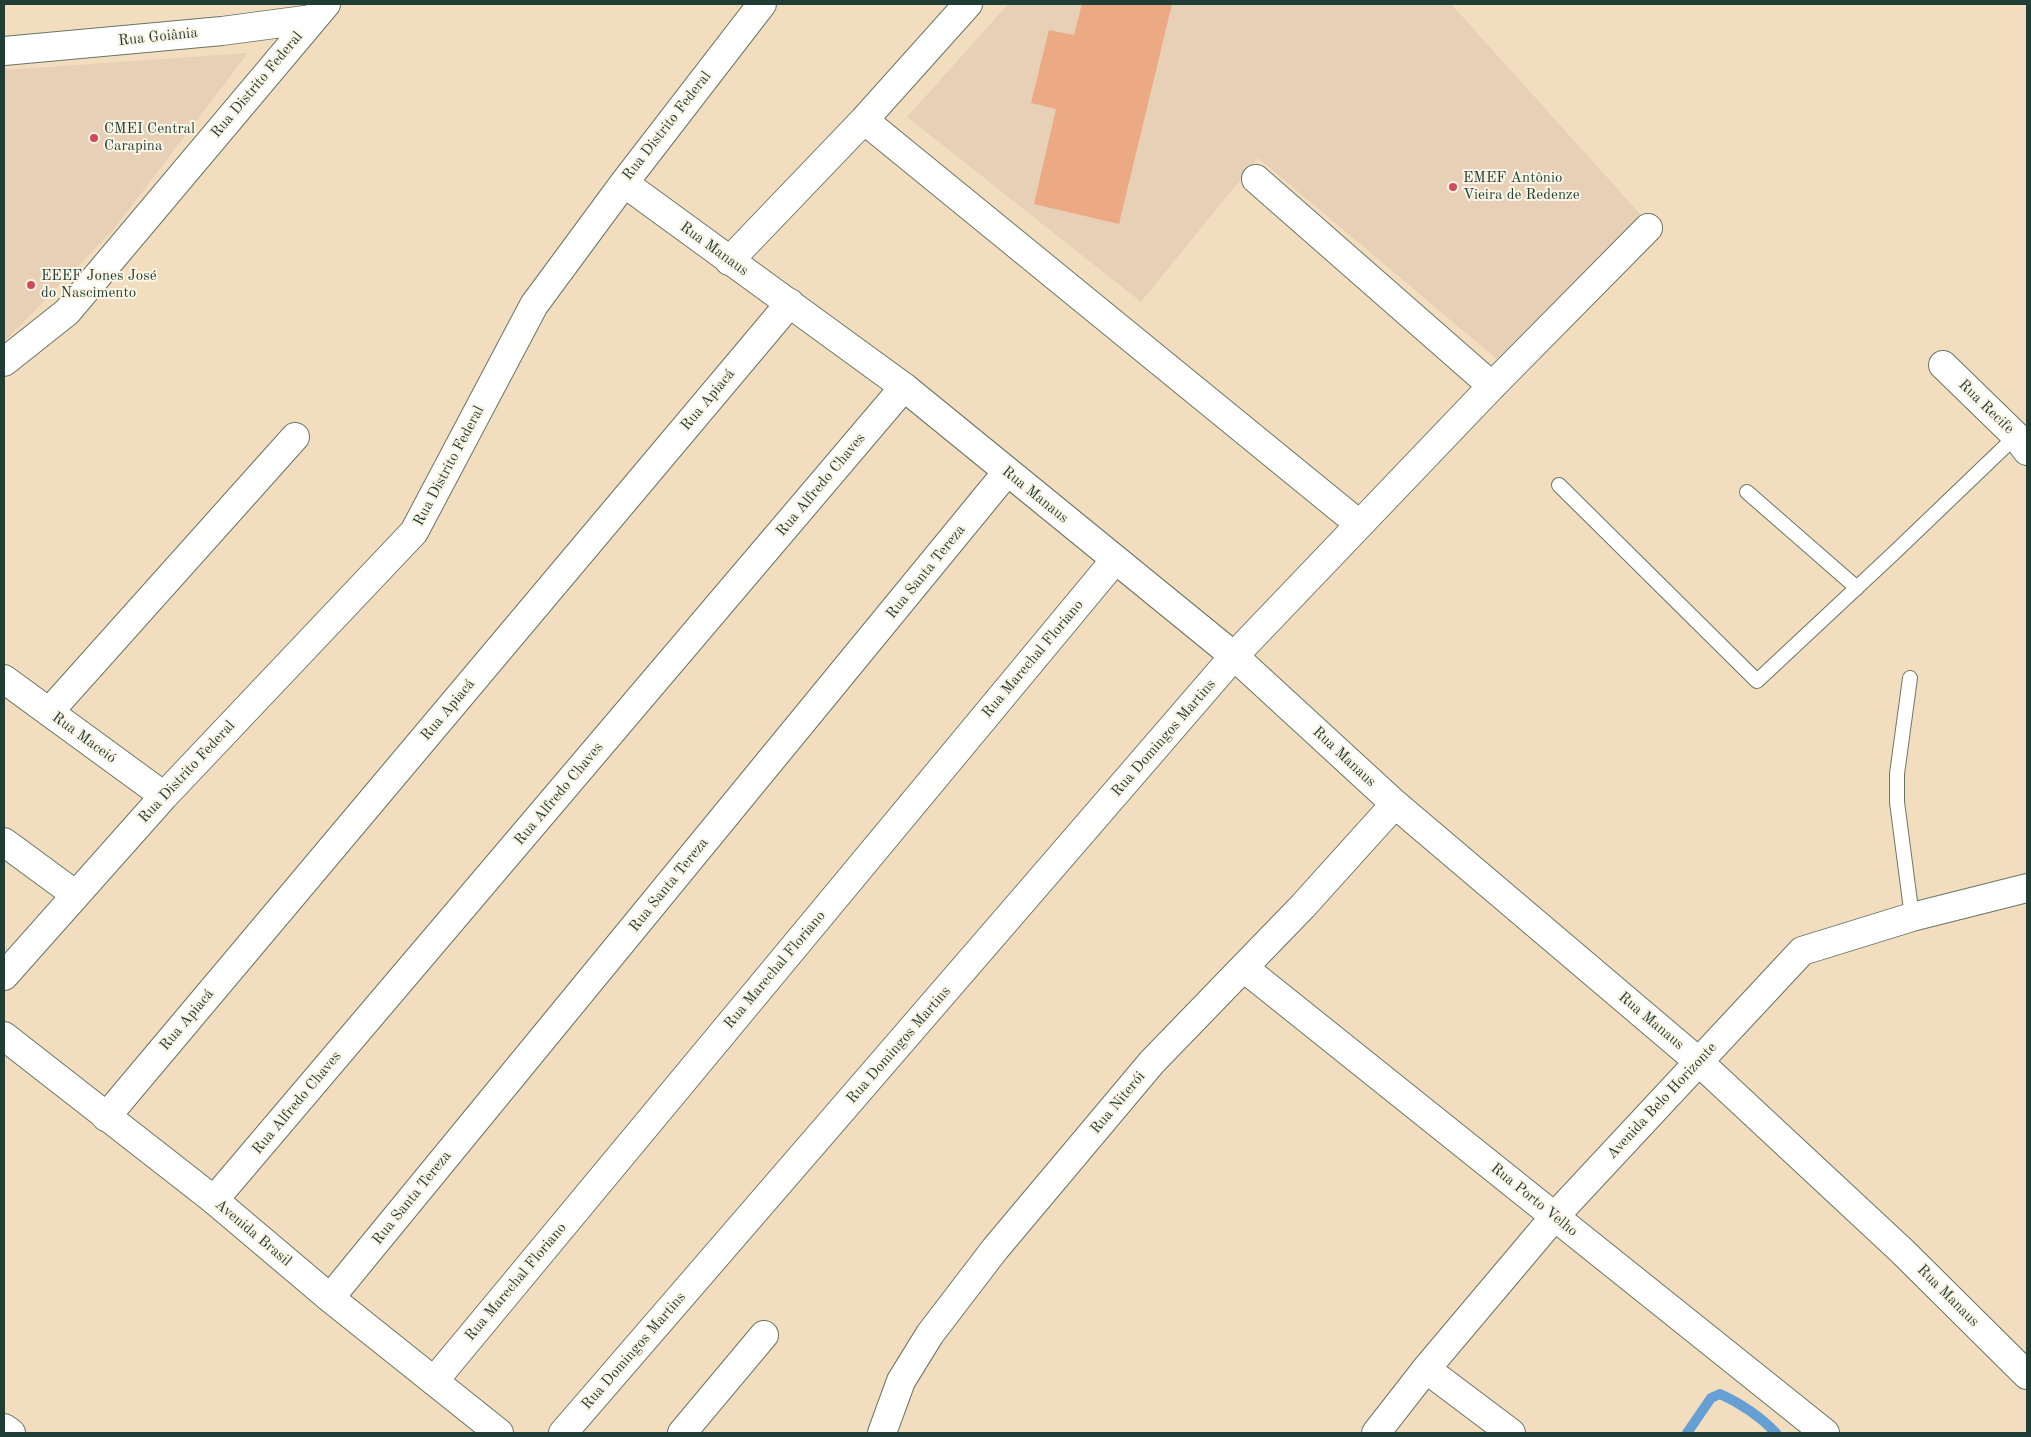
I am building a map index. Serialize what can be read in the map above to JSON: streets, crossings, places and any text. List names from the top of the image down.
{
  "streets": {
    "street": [
      "Rua Goiânia",
      "Rua Distrito Federal",
      "Rua Manaus",
      "Rua Apiacá",
      "Rua Recife",
      "Rua Alfredo Chaves",
      "Rua Santa Tereza",
      "Rua Marechal Floriano",
      "Rua Maceió",
      "Rua Domingos Martins",
      "Avenida Belo Horizonte",
      "Rua Niterói",
      "Rua Porto Velho",
      "Avenida Brasil"
    ]
  },
  "crossings": [
    ["Rua Goiânia", "Rua Distrito Federal"],
    ["Rua Distrito Federal", "Rua Manaus"],
    ["Rua Distrito Federal", "Rua Maceió"],
    ["Rua Manaus", "Rua Apiacá"],
    ["Rua Manaus", "Rua Alfredo Chaves"],
    ["Rua Manaus", "Rua Santa Tereza"],
    ["Rua Manaus", "Rua Marechal Floriano"],
    ["Rua Manaus", "Rua Domingos Martins"],
    ["Rua Manaus", "Avenida Belo Horizonte"],
    ["Rua Manaus", "Rua Niterói"],
    ["Rua Apiacá", "Avenida Brasil"],
    ["Rua Alfredo Chaves", "Avenida Brasil"],
    ["Rua Santa Tereza", "Avenida Brasil"],
    ["Rua Marechal Floriano", "Avenida Brasil"],
    ["Avenida Belo Horizonte", "Rua Porto Velho"],
    ["Rua Niterói", "Rua Porto Velho"]
  ],
  "places": ["CMEI Central Carapina", "EMEF Antônio Vieira de Redenze", "EEEF Jones José do Nascimento"]
}
